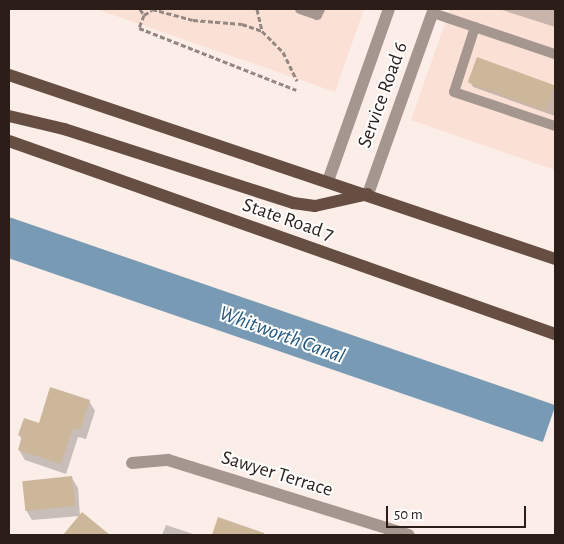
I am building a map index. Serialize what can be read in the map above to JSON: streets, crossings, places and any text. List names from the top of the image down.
{
  "streets": {
    "main road": ["State Road 7"],
    "street": ["Service Road 6", "Sawyer Terrace"]
  },
  "water": ["Whitworth Canal"],
  "scale_bar": "50 m"
}
